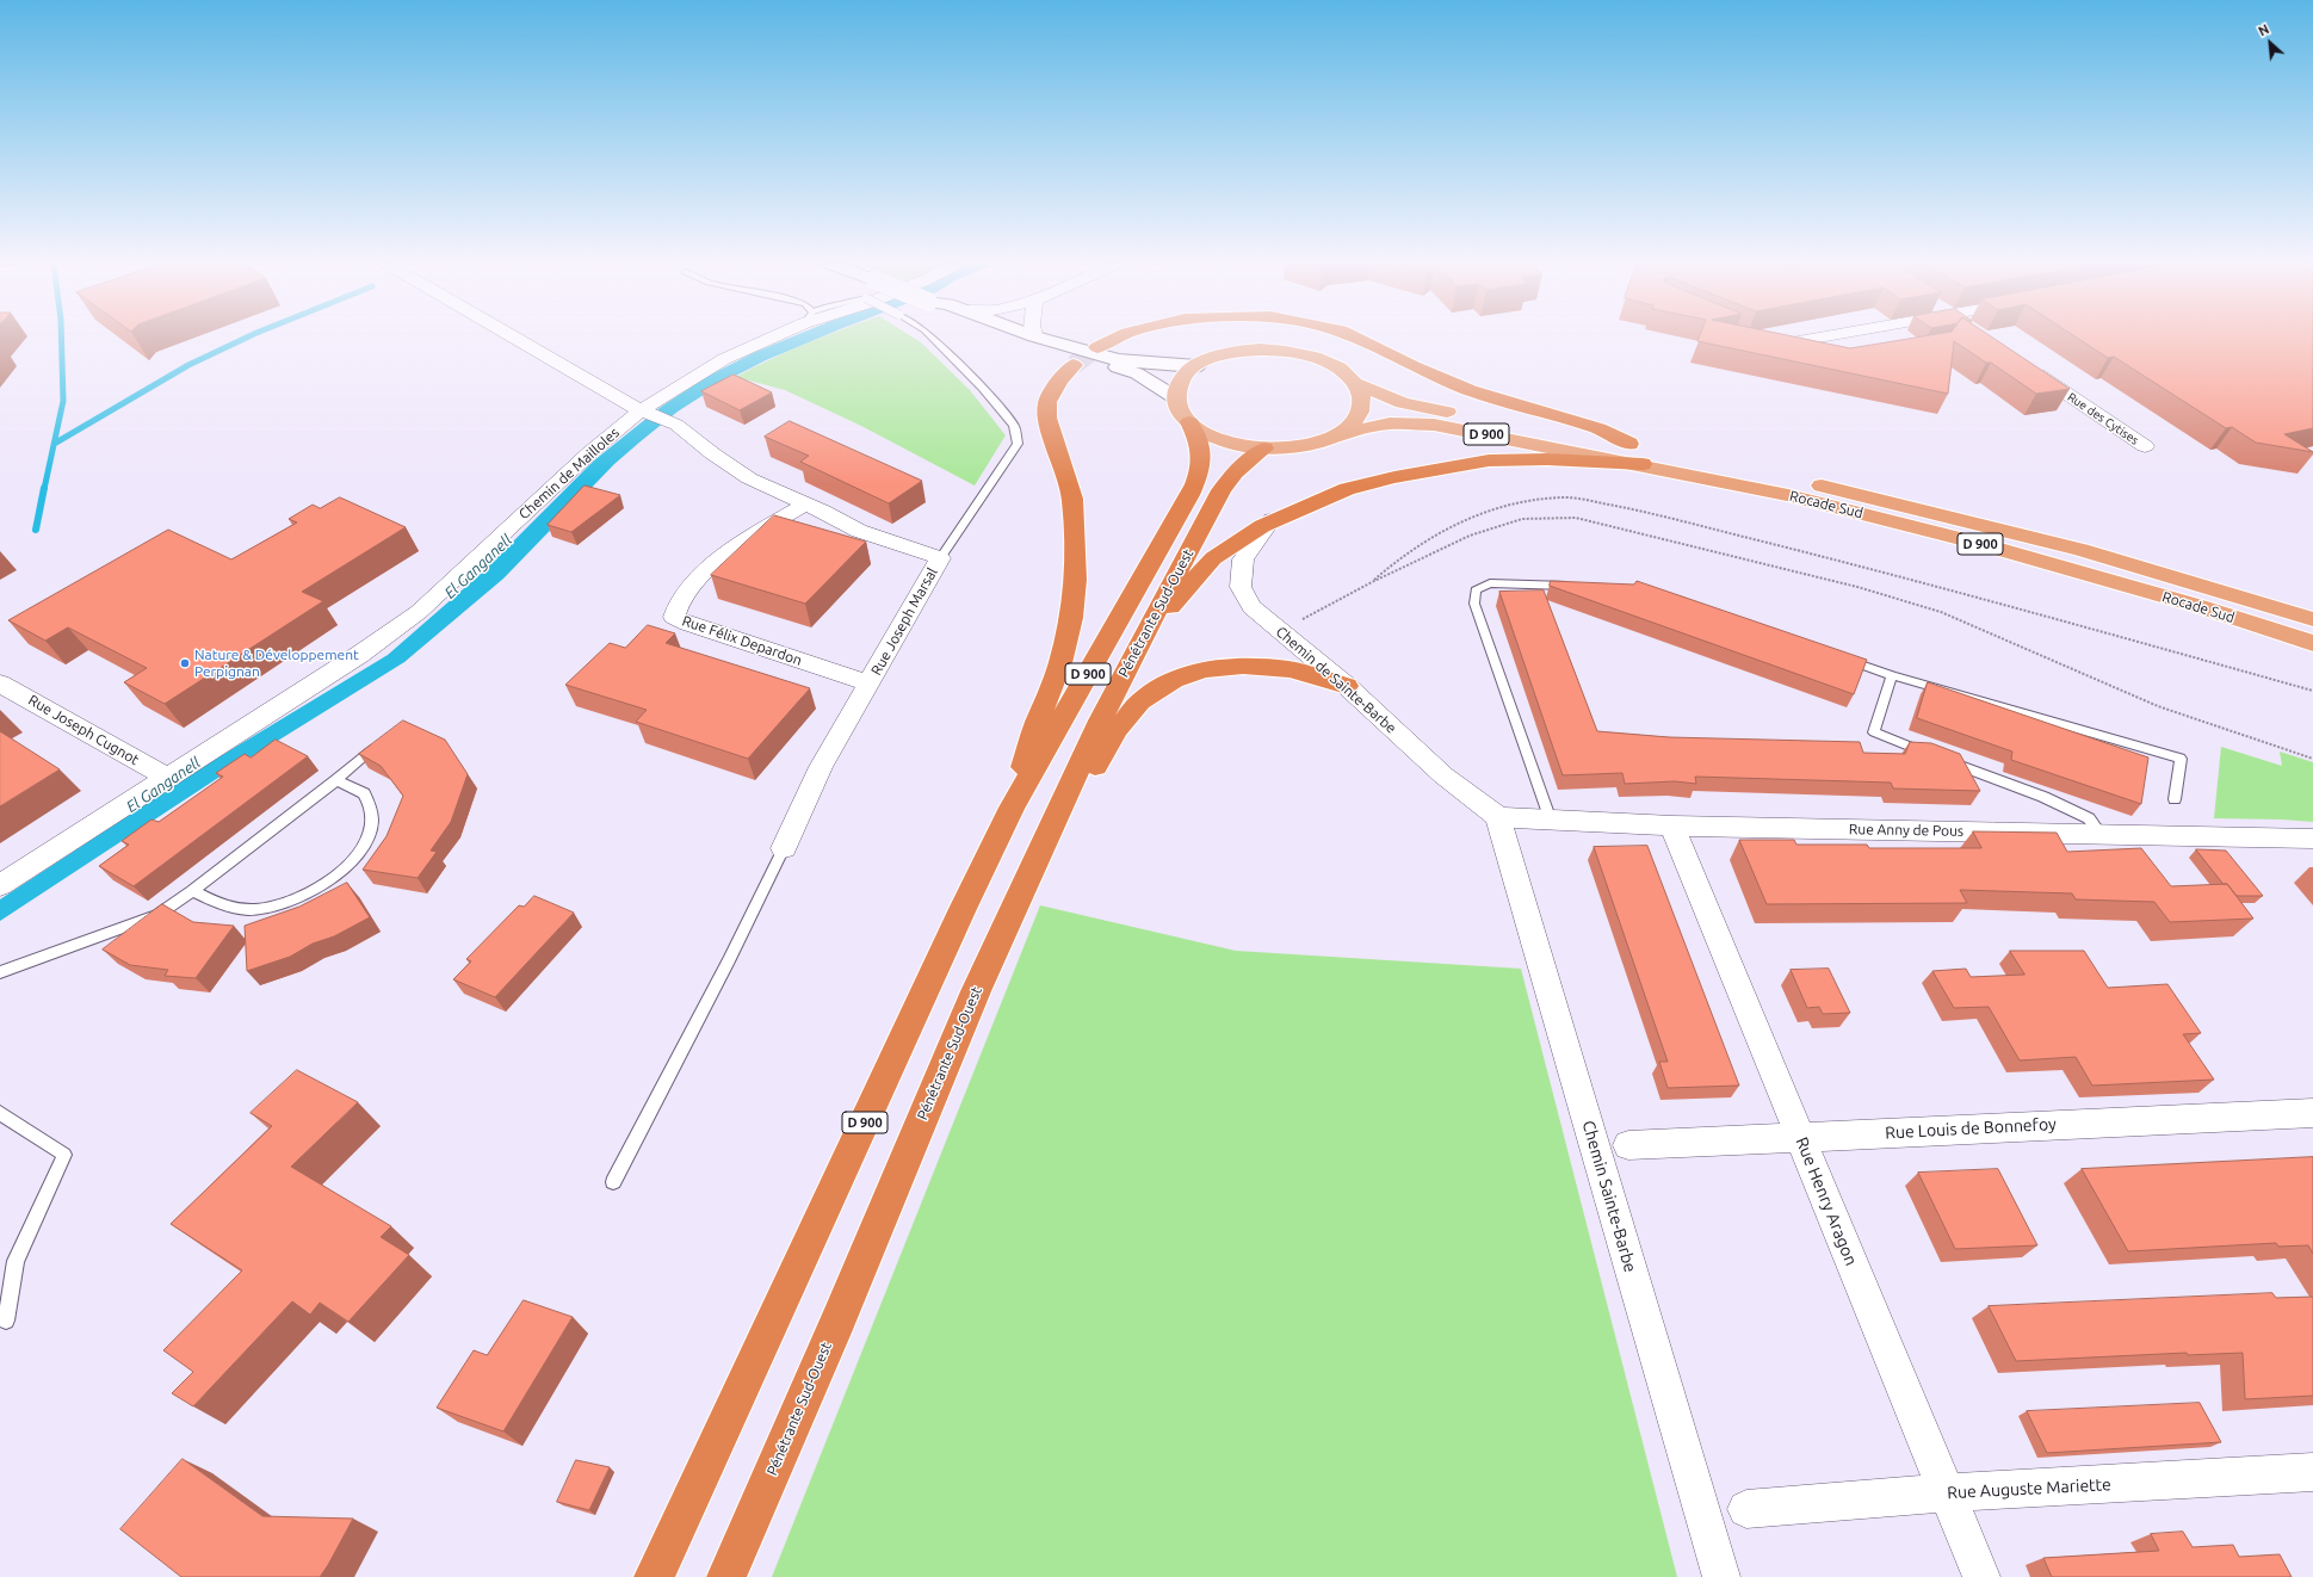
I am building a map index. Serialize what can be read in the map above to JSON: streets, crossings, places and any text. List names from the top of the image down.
{
  "streets": {
    "highway": ["D 900", "Pénétrante Sud-Ouest"],
    "main road": ["Rocade Sud"],
    "street": [
      "Rue des Cytises",
      "Chemin de Mailloles",
      "Rue Joseph Marsal",
      "Rue Félix Depardon",
      "Chemin de Sainte-Barbe",
      "Rue Joseph Cugnot",
      "Rue Anny de Pous",
      "Rue Louis de Bonnefoy",
      "Chemin Sainte-Barbe",
      "Rue Henry Aragon",
      "Rue Auguste Mariette"
    ]
  },
  "crossings": [
    ["Chemin de Mailloles", "Rue Joseph Marsal"],
    ["Chemin de Mailloles", "Rue Joseph Cugnot"],
    ["Rocade Sud", "Pénétrante Sud-Ouest"],
    ["Rue Joseph Marsal", "Rue Félix Depardon"],
    ["Chemin de Sainte-Barbe", "Rue Anny de Pous"],
    ["Chemin de Sainte-Barbe", "Chemin Sainte-Barbe"],
    ["Rue Anny de Pous", "Chemin Sainte-Barbe"],
    ["Rue Anny de Pous", "Rue Henry Aragon"],
    ["Rue Louis de Bonnefoy", "Rue Henry Aragon"],
    ["Rue Henry Aragon", "Rue Auguste Mariette"]
  ],
  "water": ["El Ganganell"],
  "places": ["Nature & Développement Perpignan"],
  "north": "top left"
}
